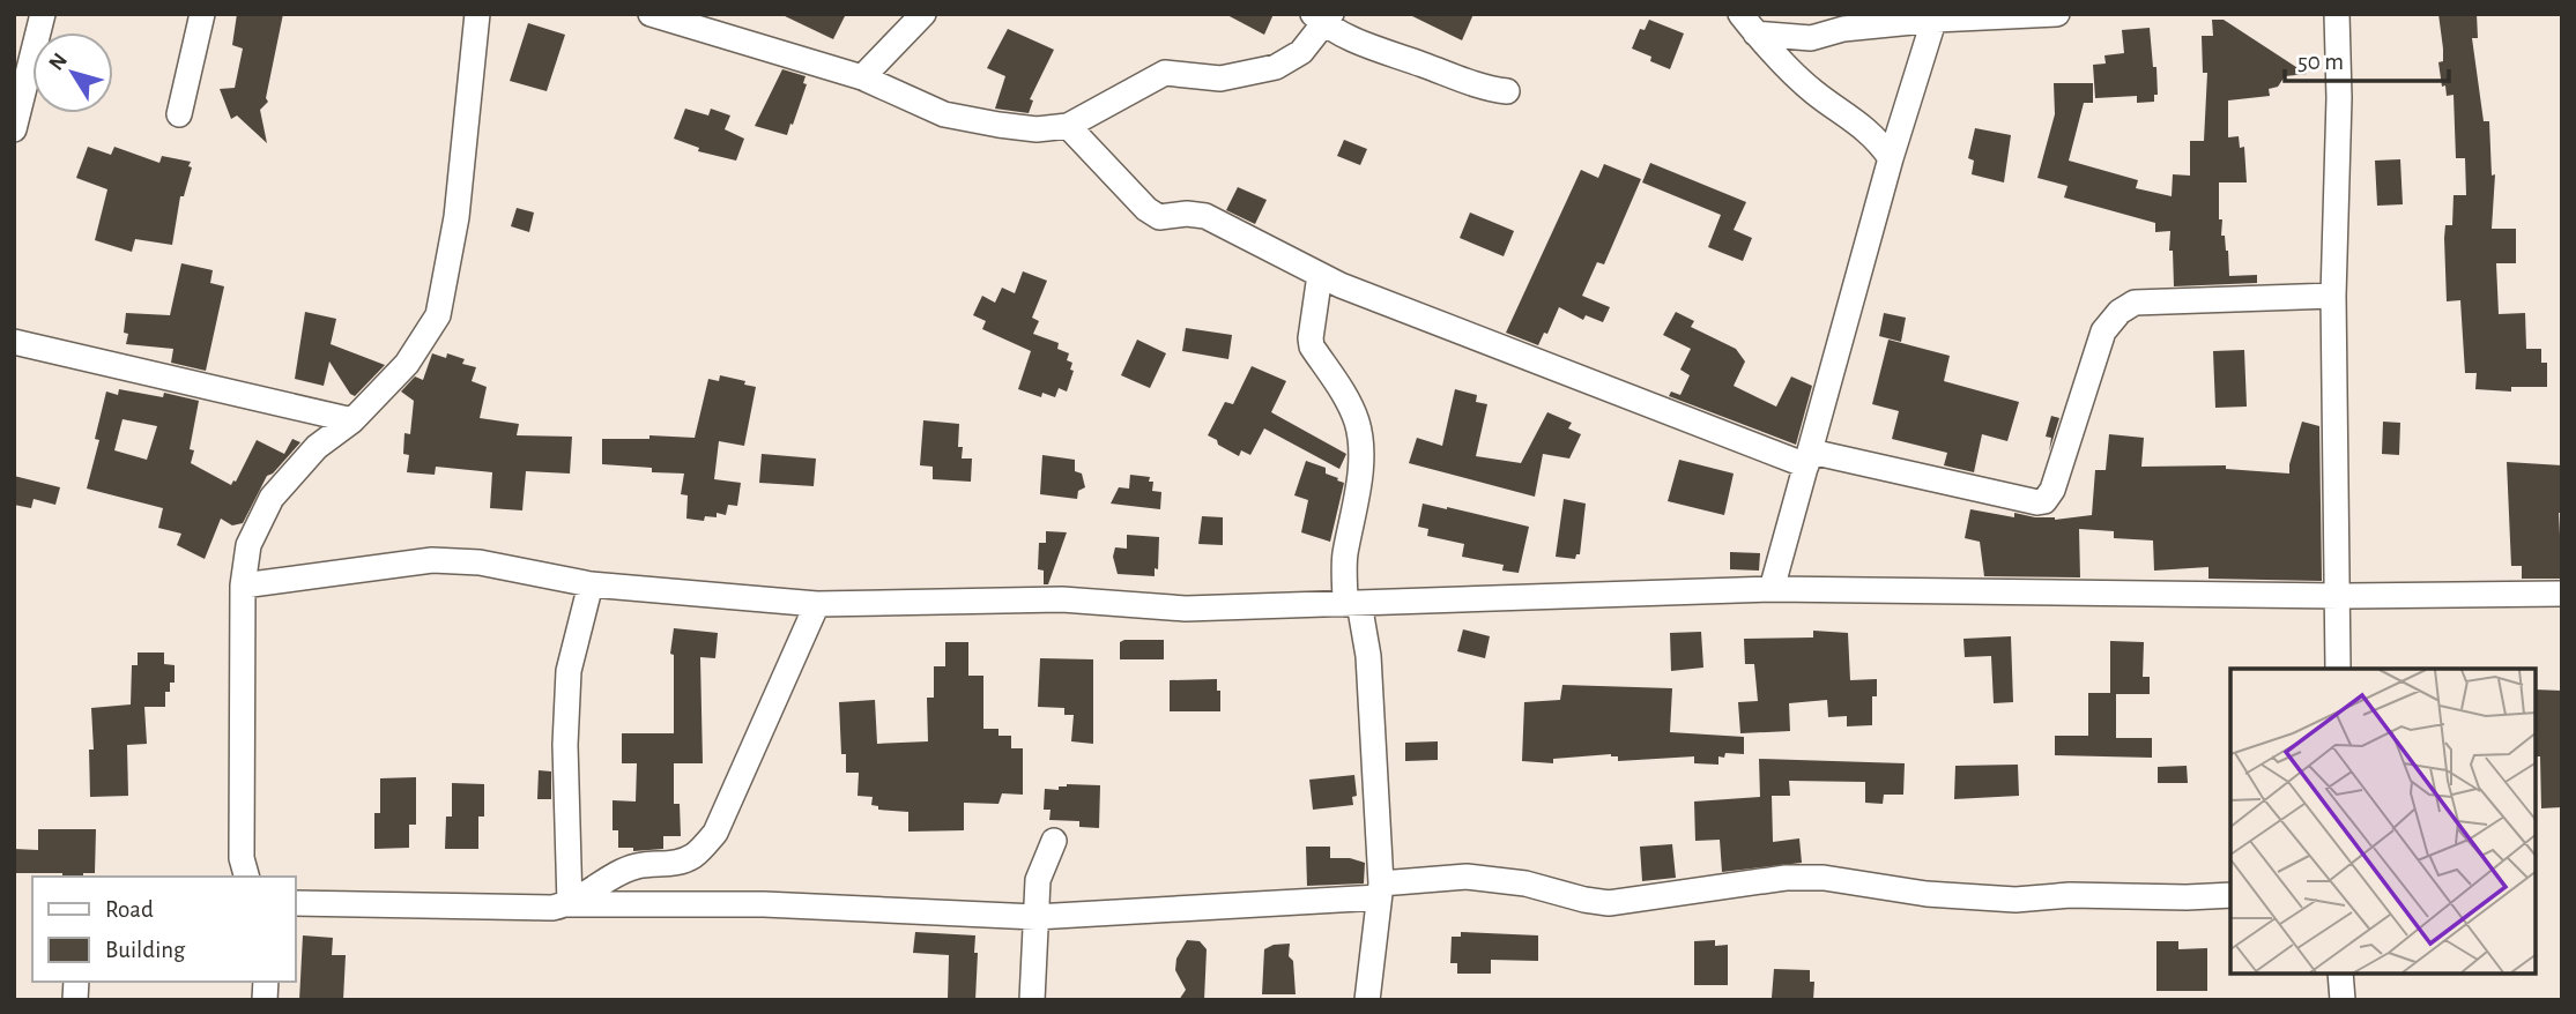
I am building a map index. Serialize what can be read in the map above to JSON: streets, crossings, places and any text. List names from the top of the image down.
{
  "legend": ["Road", "Building"],
  "scale_bar": "50 m",
  "north": "top left"
}
